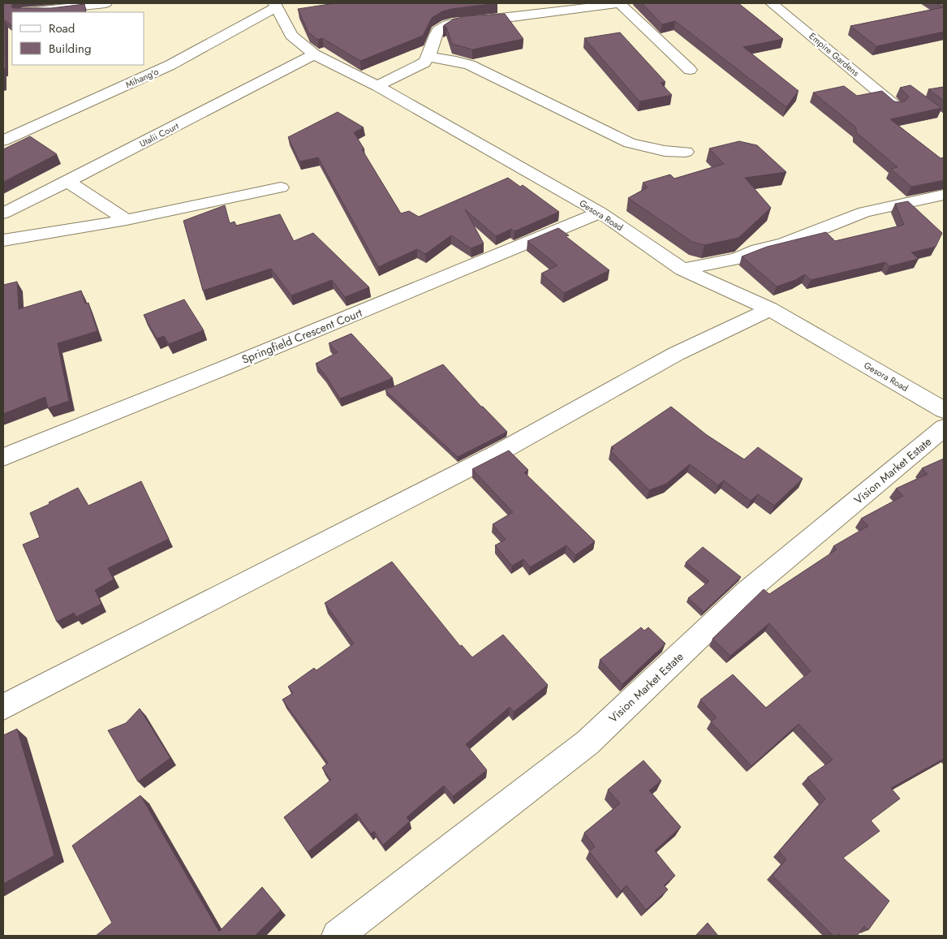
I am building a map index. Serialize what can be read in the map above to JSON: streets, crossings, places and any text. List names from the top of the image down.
{
  "streets": {
    "street": [
      "Empire Gardens",
      "Mihang'o",
      "Utalii Court",
      "Gesora Road",
      "Springfield Crescent Court",
      "Vision Market Estate"
    ]
  },
  "crossings": [
    ["Mihang'o", "Gesora Road"],
    ["Utalii Court", "Gesora Road"],
    ["Gesora Road", "Springfield Crescent Court"]
  ],
  "legend": ["Road", "Building"]
}
